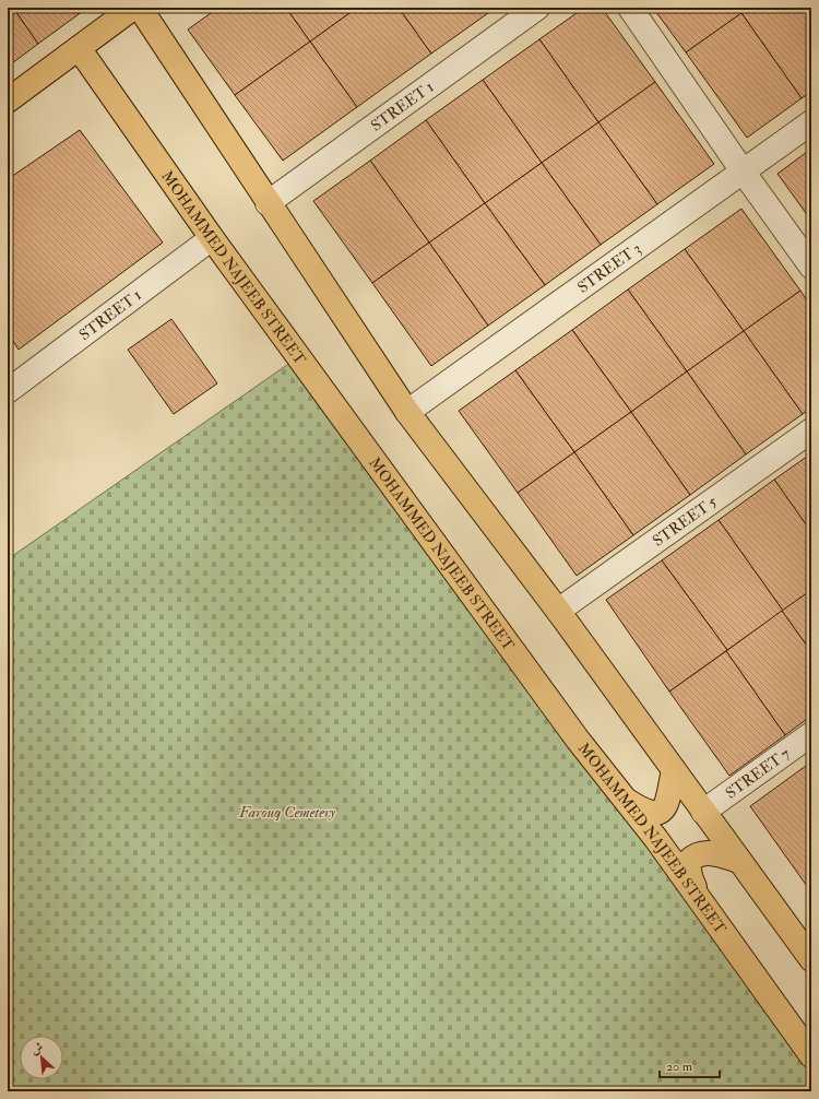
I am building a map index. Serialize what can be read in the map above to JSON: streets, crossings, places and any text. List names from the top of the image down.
{
  "streets": {
    "main road": ["MOHAMMED NAJEEB STREET"],
    "street": [
      "STREET 1",
      "STREET 3",
      "STREET 5",
      "STREET 7"
    ]
  },
  "crossings": [
    ["STREET 1", "MOHAMMED NAJEEB STREET"]
  ],
  "parks": ["Farouq Cemetery"],
  "scale_bar": "20 m",
  "north": "top left"
}
